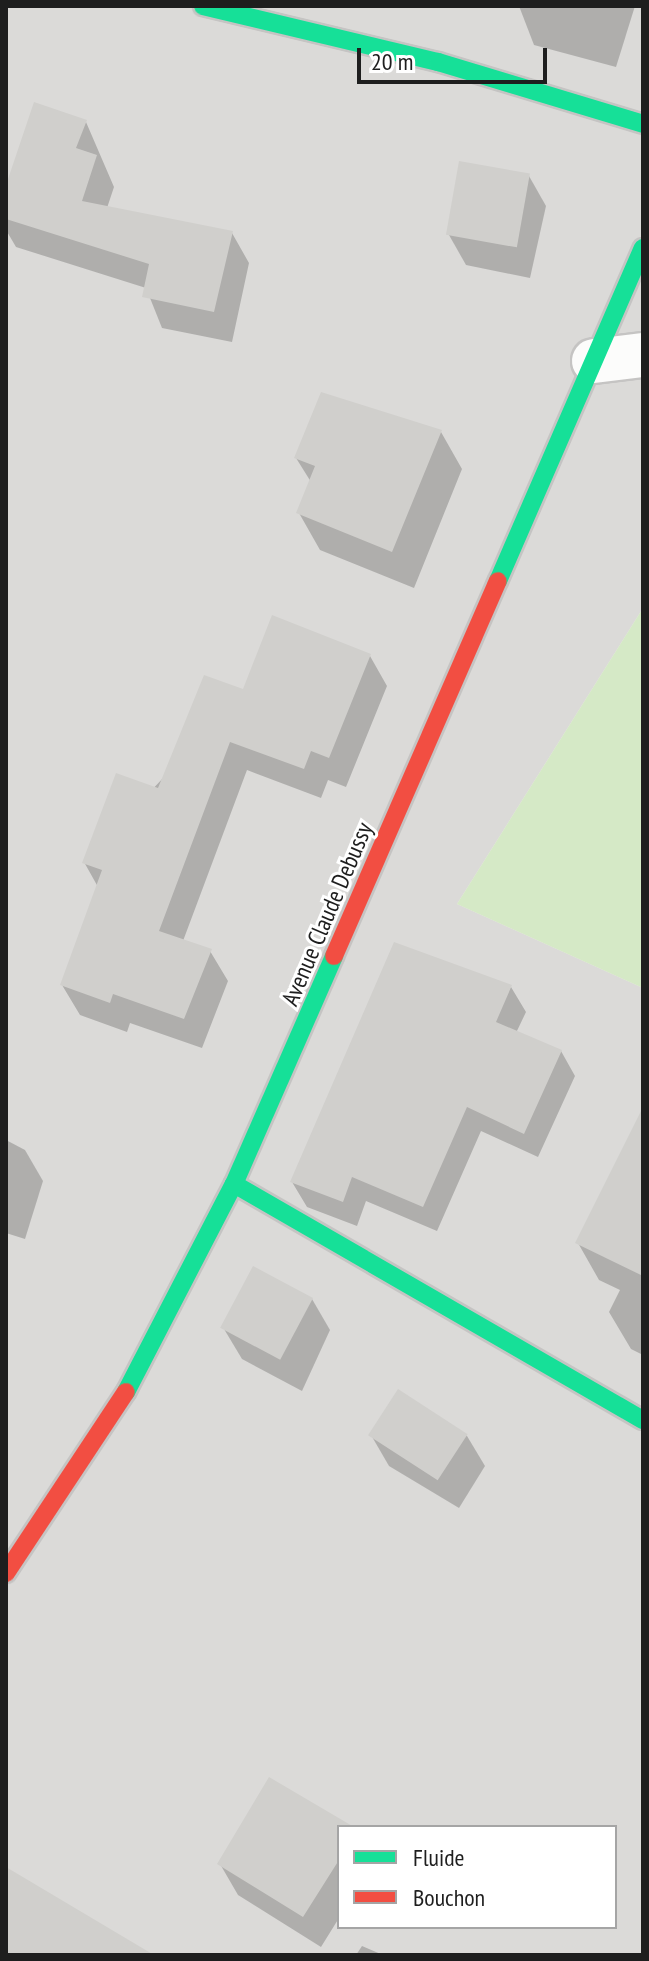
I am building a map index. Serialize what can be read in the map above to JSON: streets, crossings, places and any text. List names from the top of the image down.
{
  "streets": {
    "main road": ["Avenue Claude Debussy"]
  },
  "legend": ["Fluide", "Bouchon"],
  "scale_bar": "20 m"
}
